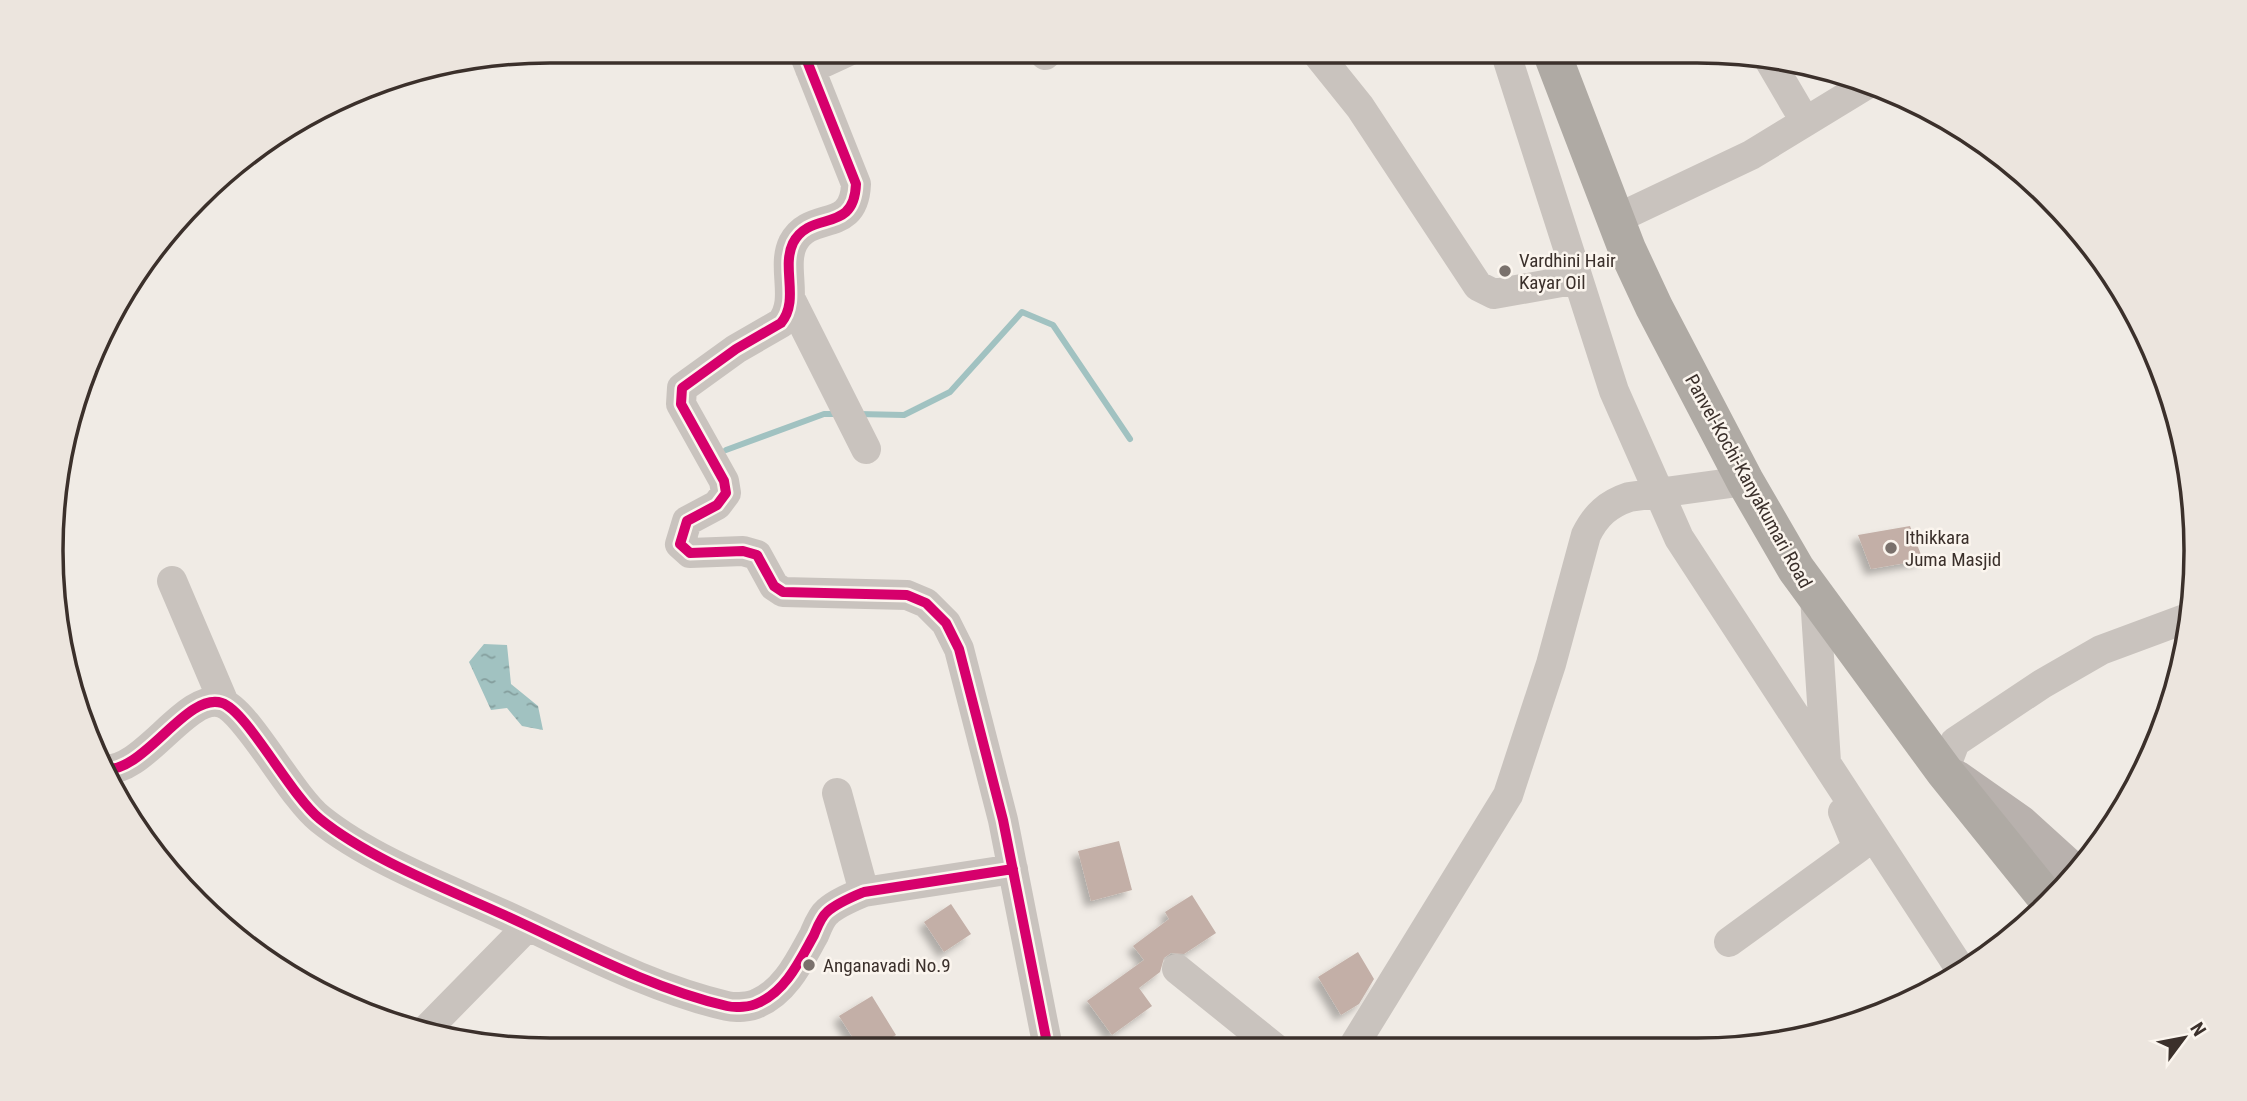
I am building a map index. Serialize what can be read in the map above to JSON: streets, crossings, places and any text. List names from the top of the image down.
{
  "streets": {
    "highway": ["Panvel-Kochi-Kanyakumari Road"]
  },
  "places": ["Vardhini Hair Kayar Oil", "Ithikkara Juma Masjid", "Anganavadi No.9"],
  "north": "top right"
}
